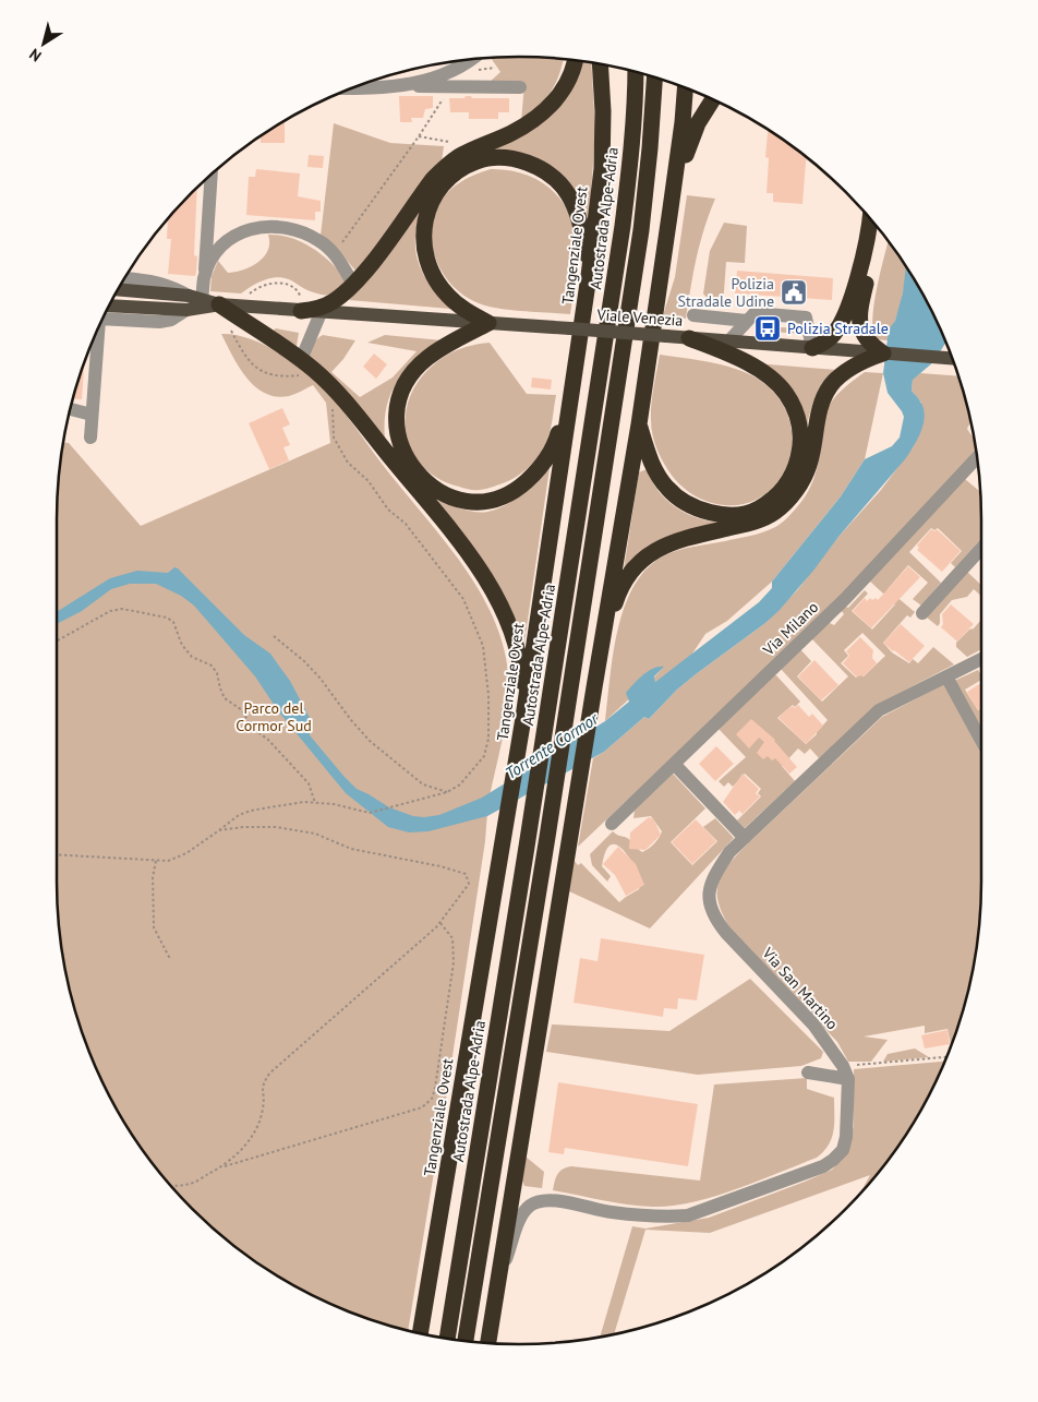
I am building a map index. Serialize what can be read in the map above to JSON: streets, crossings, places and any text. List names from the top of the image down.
{
  "streets": {
    "highway": ["Autostrada Alpe-Adria", "Tangenziale Ovest"],
    "main road": ["Viale Venezia"],
    "street": ["Via Milano", "Via San Martino"]
  },
  "water": ["Torrente Cormor"],
  "parks": ["Parco del Cormor Sud"],
  "places": {
    "public building": ["Polizia Stradale Udine"],
    "bus stop": ["Polizia Stradale"]
  },
  "north": "bottom left"
}
